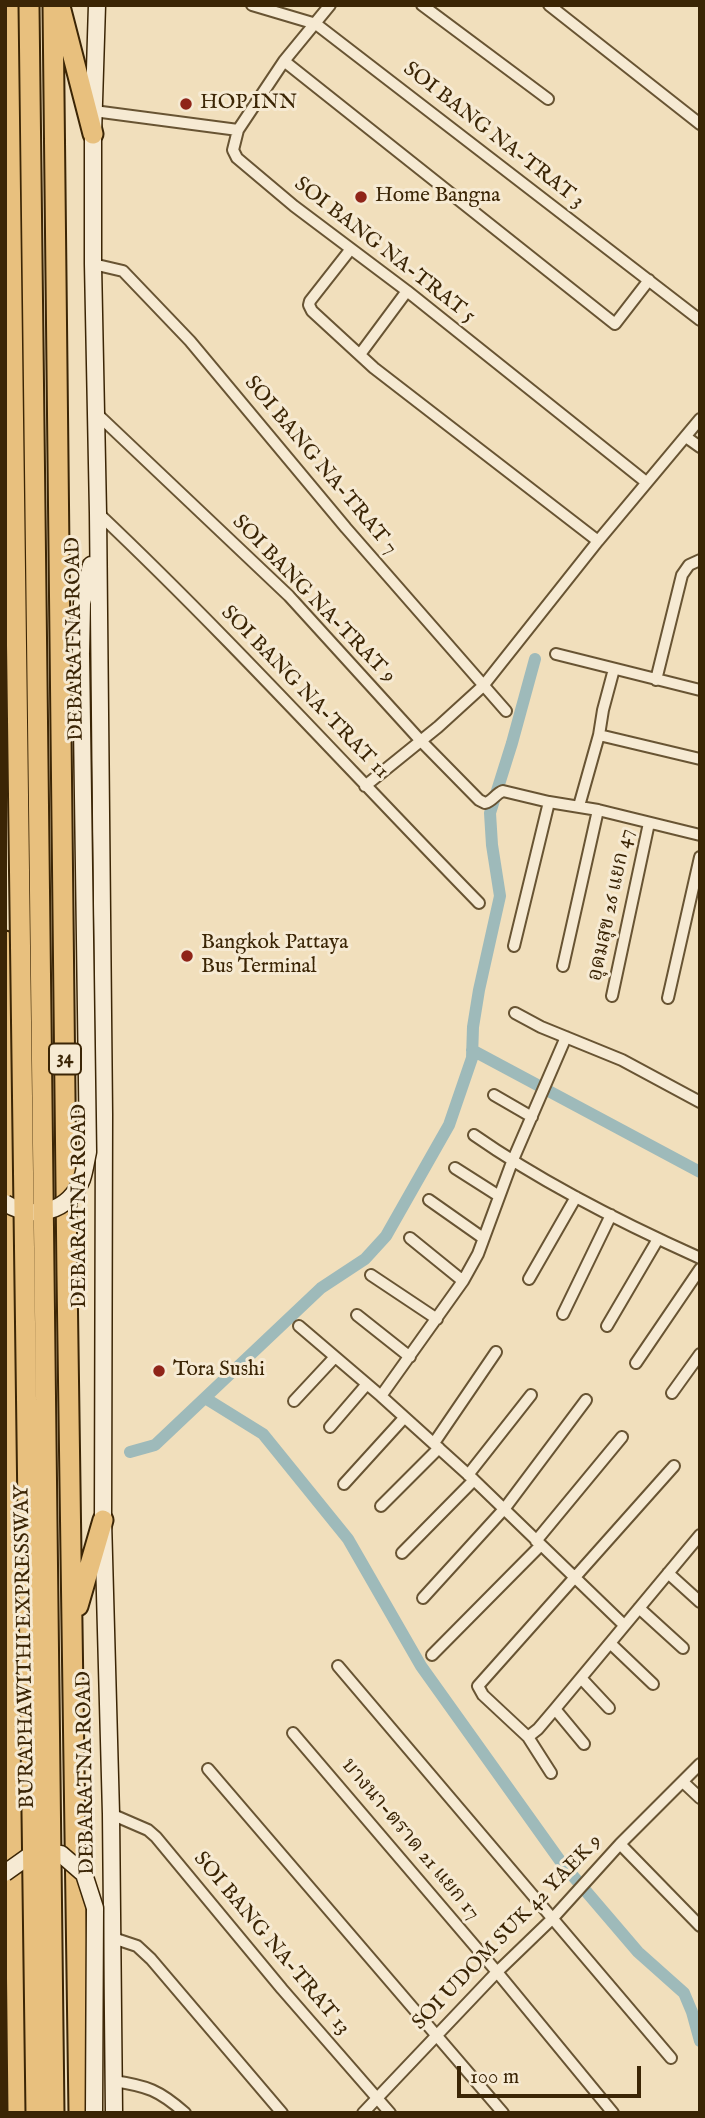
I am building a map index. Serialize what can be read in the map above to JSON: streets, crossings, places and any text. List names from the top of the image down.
{
  "streets": {
    "highway": ["DEBARATNA ROAD", "34", "BURAPHAWITHI EXPRESSWAY"],
    "street": [
      "SOI BANG NA-TRAT 3",
      "SOI BANG NA-TRAT 5",
      "SOI BANG NA-TRAT 7",
      "SOI BANG NA-TRAT 9",
      "SOI BANG NA-TRAT 11",
      "อุดมสุข 26 แยก 47",
      "บางนา-ตราด 21 แยก 17",
      "SOI UDOM SUK 42 YAEK 9",
      "SOI BANG NA-TRAT 13"
    ]
  },
  "crossings": [
    ["SOI BANG NA-TRAT 7", "DEBARATNA ROAD"],
    ["SOI BANG NA-TRAT 9", "DEBARATNA ROAD"],
    ["DEBARATNA ROAD", "SOI BANG NA-TRAT 11"],
    ["DEBARATNA ROAD", "SOI BANG NA-TRAT 13"],
    ["บางนา-ตราด 21 แยก 17", "SOI UDOM SUK 42 YAEK 9"],
    ["SOI UDOM SUK 42 YAEK 9", "SOI BANG NA-TRAT 13"]
  ],
  "places": [
    "HOP INN",
    "Home Bangna",
    "Bangkok Pattaya Bus Terminal",
    "Tora Sushi"
  ],
  "scale_bar": "100 m"
}
